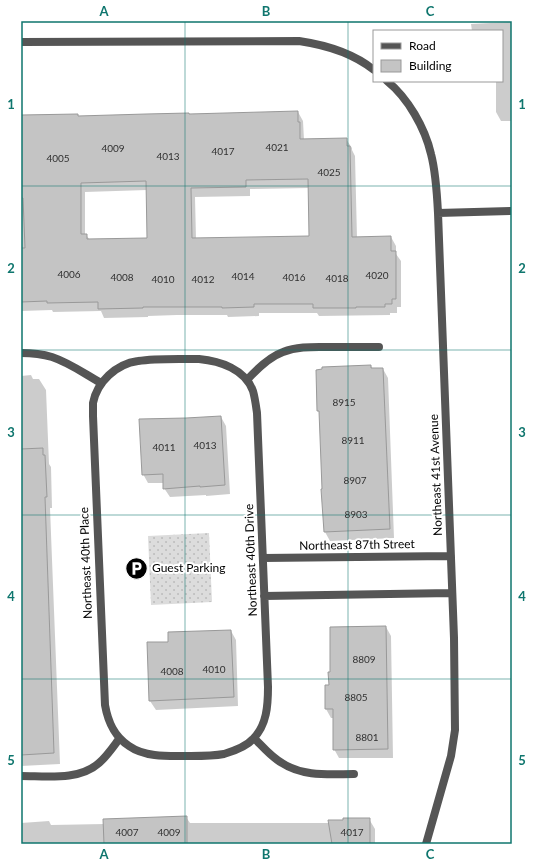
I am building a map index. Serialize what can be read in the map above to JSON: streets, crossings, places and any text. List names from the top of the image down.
{
  "streets": {
    "street": [
      "Northeast 41st Avenue",
      "Northeast 87th Street",
      "Northeast 40th Drive",
      "Northeast 40th Place"
    ]
  },
  "crossings": [
    ["Northeast 41st Avenue", "Northeast 87th Street"],
    ["Northeast 87th Street", "Northeast 40th Drive"]
  ],
  "places": {
    "parking": ["Guest Parking"]
  },
  "house_numbers": [
    "4021",
    "4009",
    "4017",
    "4013",
    "4005",
    "4025",
    "4006",
    "4020",
    "4014",
    "4008",
    "4016",
    "4018",
    "4010",
    "4012",
    "8915",
    "8911",
    "4013",
    "4011",
    "8907",
    "8903",
    "8809",
    "4010",
    "4008",
    "8805",
    "8801",
    "4007",
    "4009",
    "4017"
  ],
  "legend": ["Road", "Building"],
  "grid": {
    "columns": ["A", "B", "C"],
    "rows": [
      "1",
      "2",
      "3",
      "4",
      "5"
    ]
  }
}
